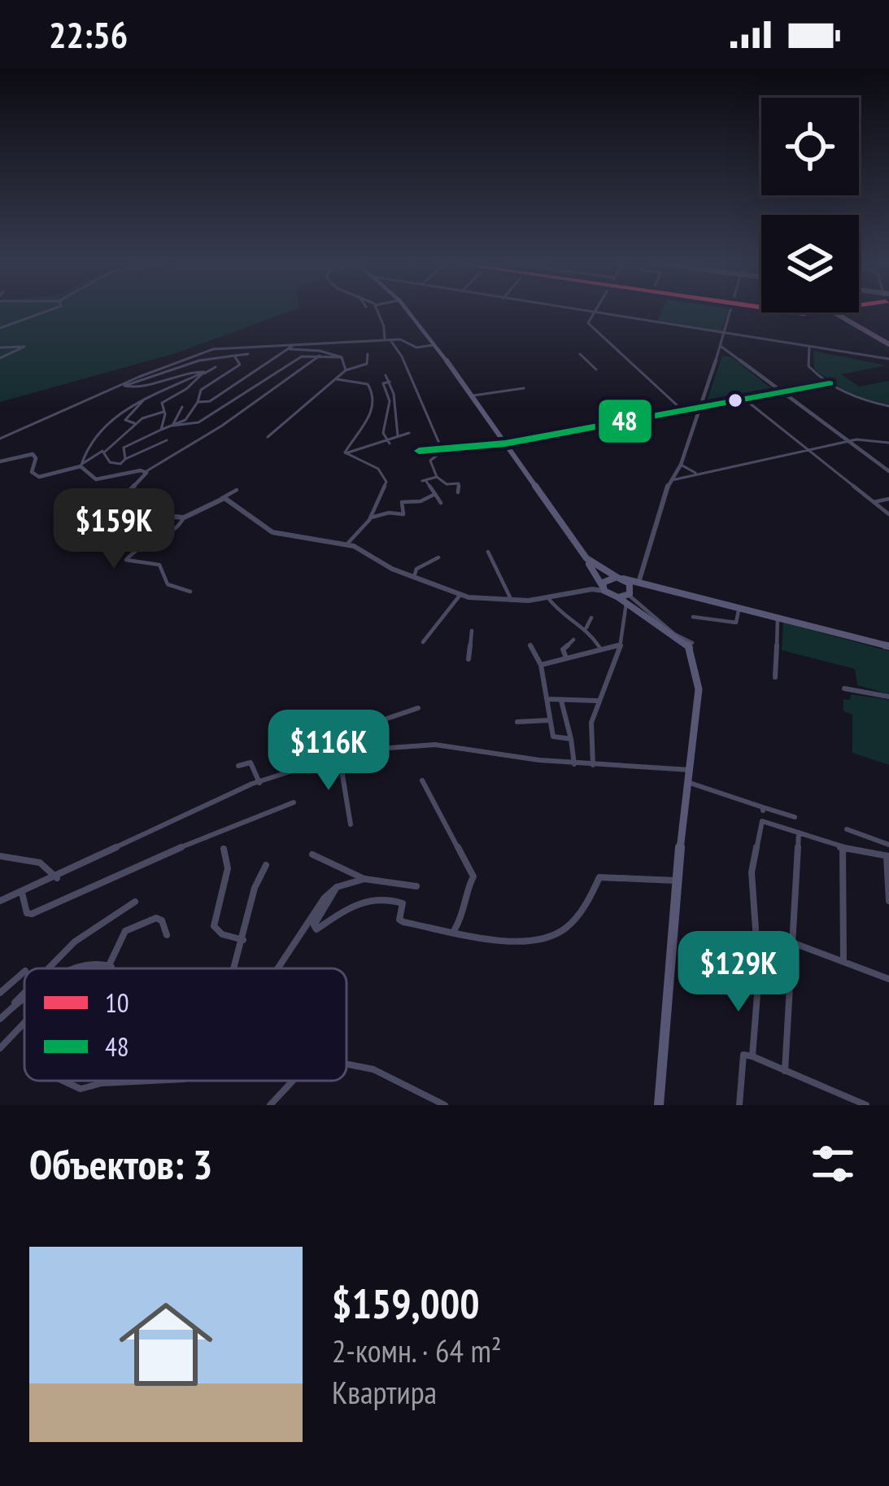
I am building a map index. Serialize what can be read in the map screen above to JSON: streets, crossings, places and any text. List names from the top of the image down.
{
  "lines": ["transit line 10", "transit line 48"],
  "legend": ["10", "48"],
  "page": {
    "status": "22:56",
    "price": ["$159K", "$116K", "$129K"],
    "heading": "Объектов: 3",
    "list": [
      {
        "name": "$159,000",
        "note": "2-комн. · 64 m² · Квартира"
      }
    ]
  }
}
